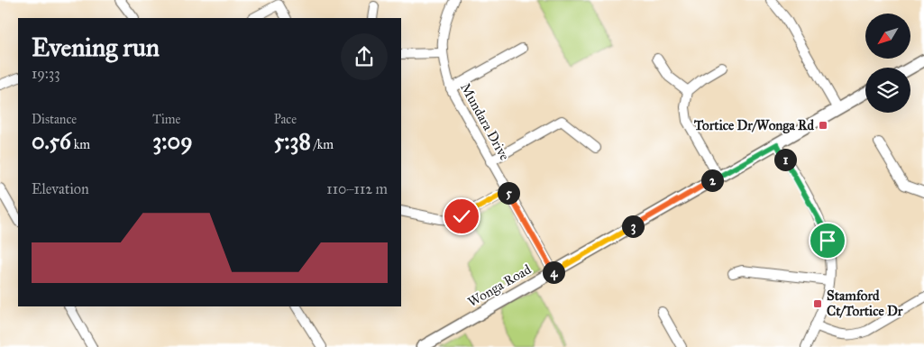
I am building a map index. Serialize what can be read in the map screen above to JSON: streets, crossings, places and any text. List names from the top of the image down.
{
  "streets": {
    "main road": ["Wonga Road"],
    "street": ["Mundara Drive"]
  },
  "crossings": [
    ["Mundara Drive", "Wonga Road"]
  ],
  "places": {
    "transit": ["Tortice Dr/Wonga Rd", "Stamford Ct/Tortice Dr"]
  },
  "north": "bottom left",
  "page": {
    "heading": ["Evening run", "19:33"],
    "stats": [
      ["Distance", "0.56 km"],
      ["Time", "3:09"],
      ["Pace", "5:38 /km"]
    ],
    "pins": [
      "1",
      "2",
      "5",
      "3",
      "4"
    ],
    "chart": ["Elevation", "110–112 m"]
  }
}
